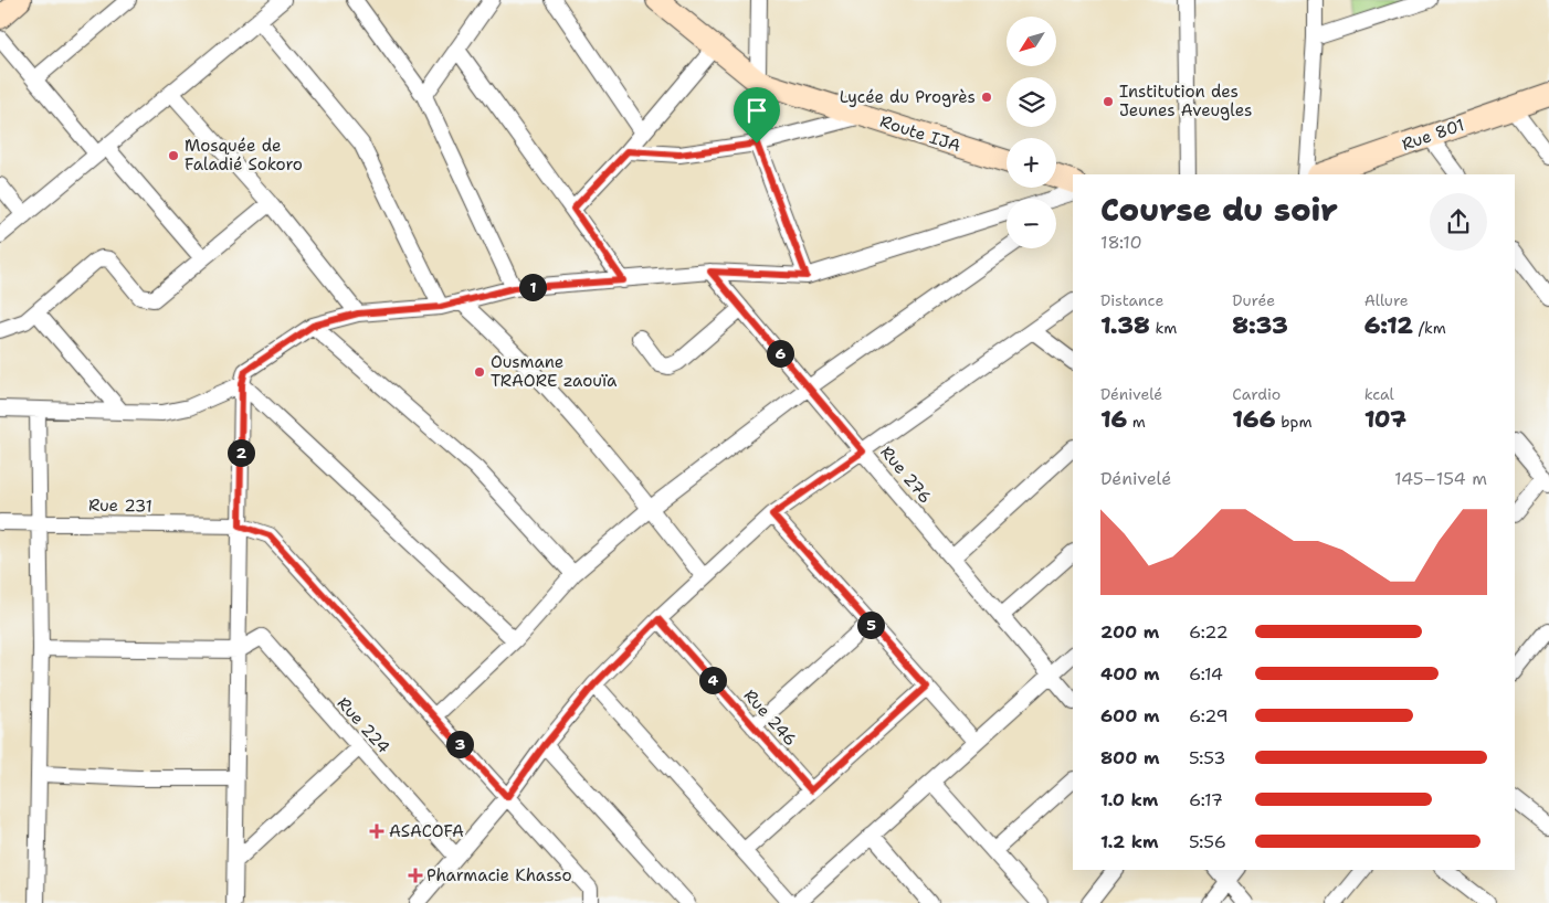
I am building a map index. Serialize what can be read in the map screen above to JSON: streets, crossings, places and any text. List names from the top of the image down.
{
  "streets": {
    "street": [
      "Route IJA",
      "Rue 801",
      "Rue 276",
      "Rue 231",
      "Rue 246",
      "Rue 224"
    ]
  },
  "places": {
    "other": [
      "Lycée du Progrès",
      "Institution des Jeunes Aveugles",
      "Mosquée de Faladié Sokoro",
      "Ousmane TRAORE zaouïa"
    ],
    "health": ["ASACOFA", "Pharmacie Khasso"]
  },
  "north": "bottom left",
  "page": {
    "map_buttons": ["+", "−"],
    "heading": ["Course du soir", "18:10"],
    "stats": [
      ["Distance", "1.38 km"],
      ["Durée", "8:33"],
      ["Allure", "6:12 /km"],
      ["Dénivelé", "16 m"],
      ["Cardio", "166 bpm"],
      ["kcal", "107"]
    ],
    "pins": [
      "1",
      "6",
      "2",
      "5",
      "4",
      "3"
    ],
    "chart": ["Dénivelé", "145–154 m"],
    "list": [
      {
        "name": "200 m",
        "note": "6:22"
      },
      {
        "name": "400 m",
        "note": "6:14"
      },
      {
        "name": "600 m",
        "note": "6:29"
      },
      {
        "name": "800 m",
        "note": "5:53"
      },
      {
        "name": "1.0 km",
        "note": "6:17"
      },
      {
        "name": "1.2 km",
        "note": "5:56"
      }
    ]
  }
}
